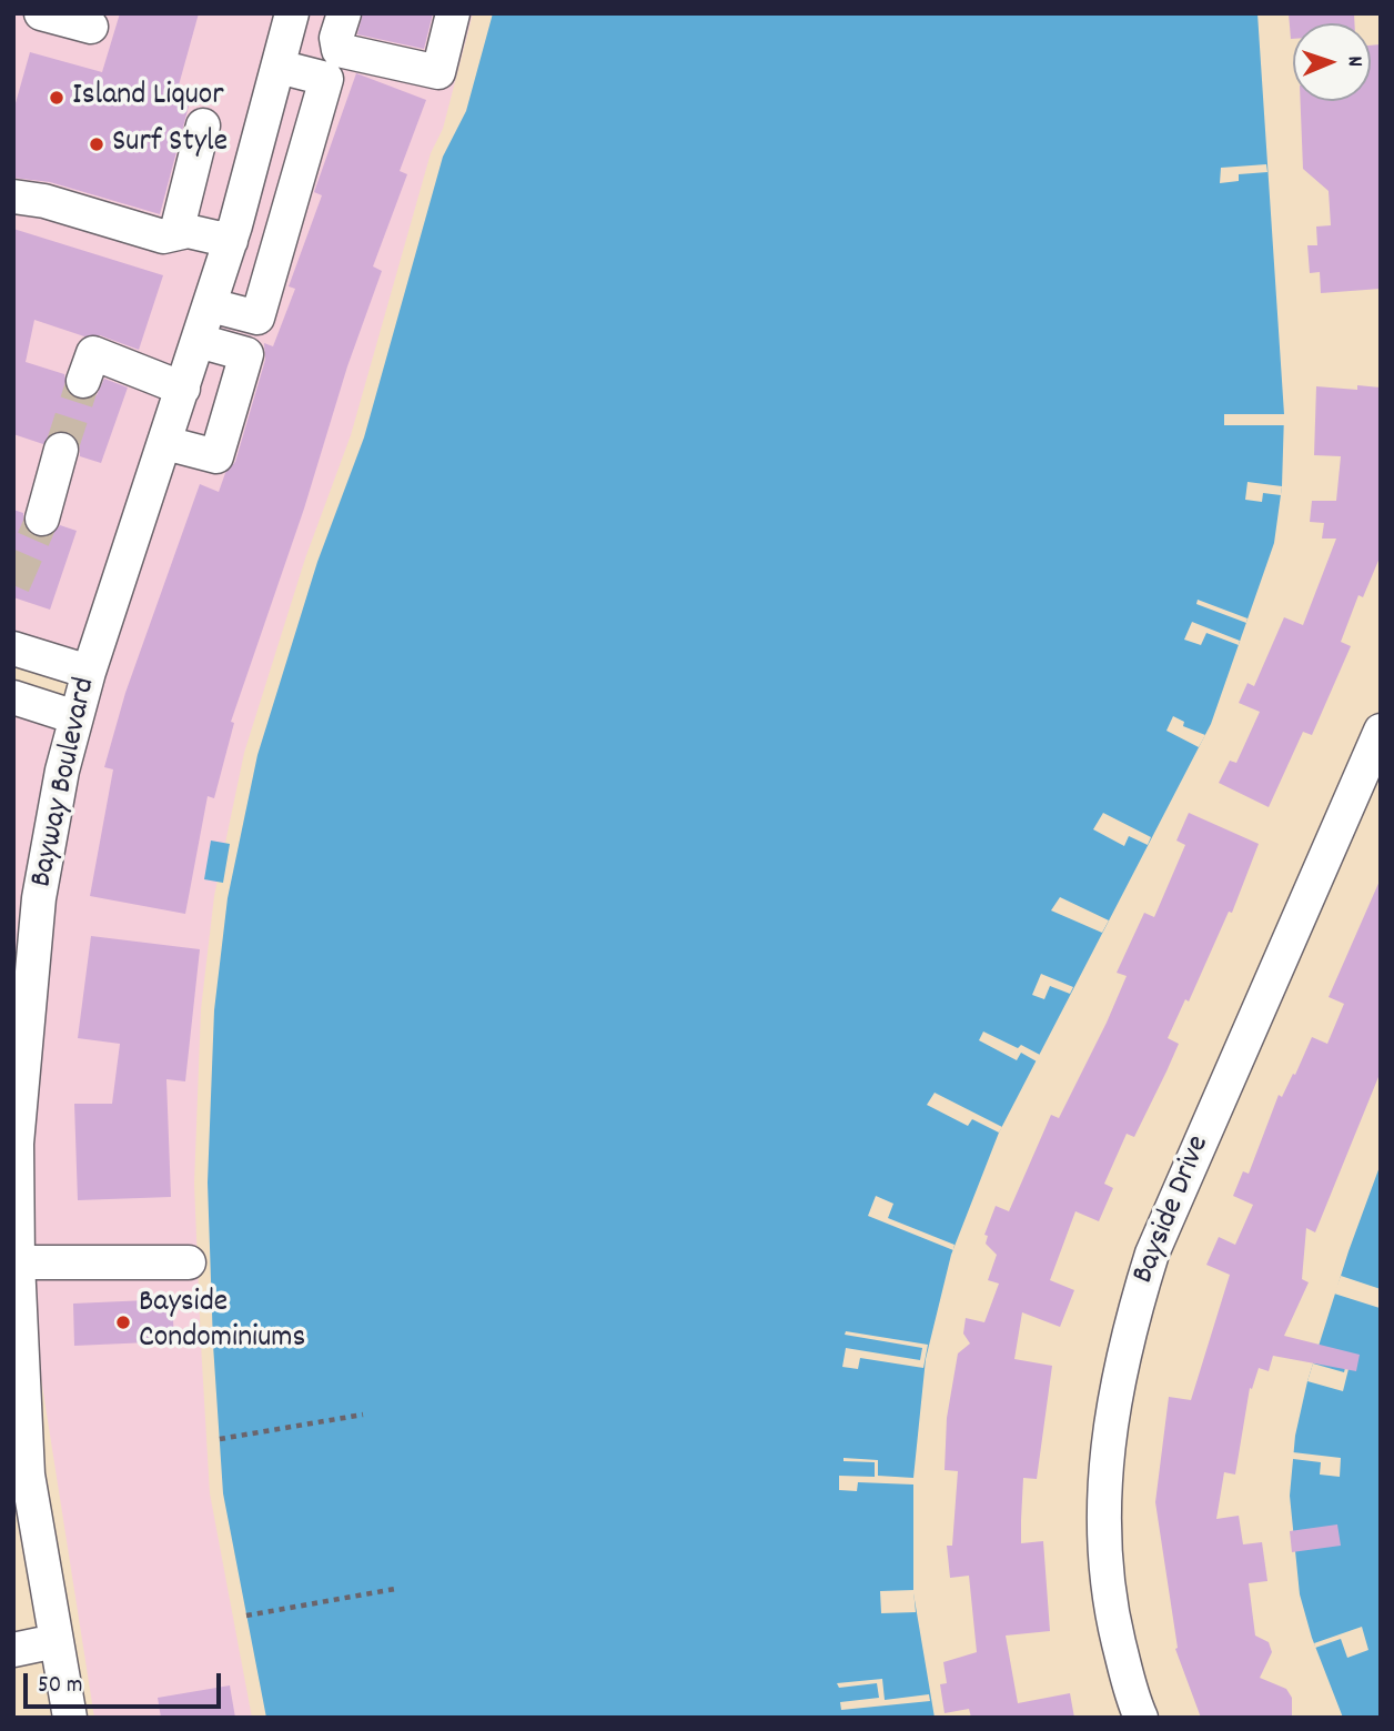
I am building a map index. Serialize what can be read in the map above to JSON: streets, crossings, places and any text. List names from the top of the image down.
{
  "streets": {
    "street": ["Bayway Boulevard", "Bayside Drive"]
  },
  "places": ["Island Liquor", "Surf Style", "Bayside Condominiums"],
  "scale_bar": "50 m",
  "north": "right"
}
